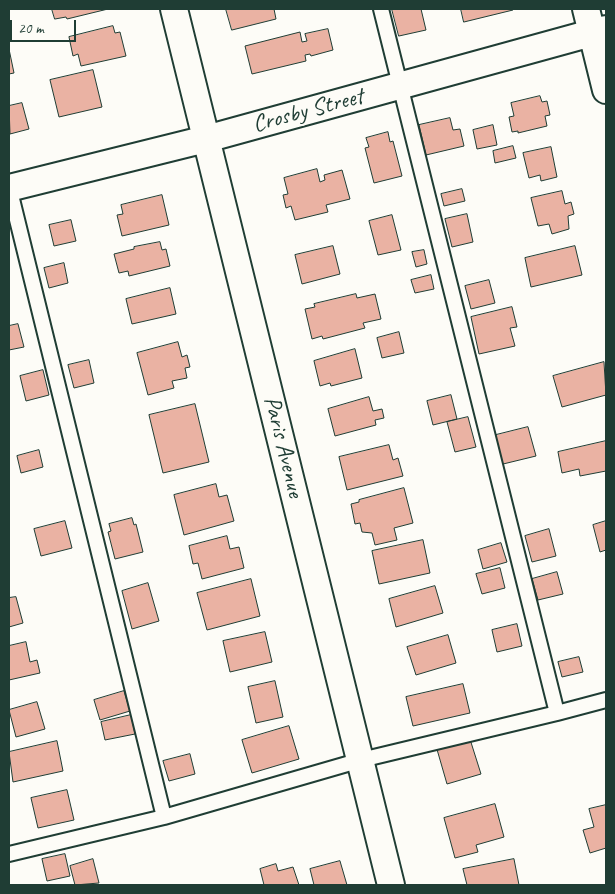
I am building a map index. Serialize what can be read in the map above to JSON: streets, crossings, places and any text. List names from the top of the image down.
{
  "streets": {
    "street": ["Crosby Street", "Paris Avenue"]
  },
  "crossings": [
    ["Crosby Street", "Paris Avenue"]
  ],
  "scale_bar": "20 m"
}
